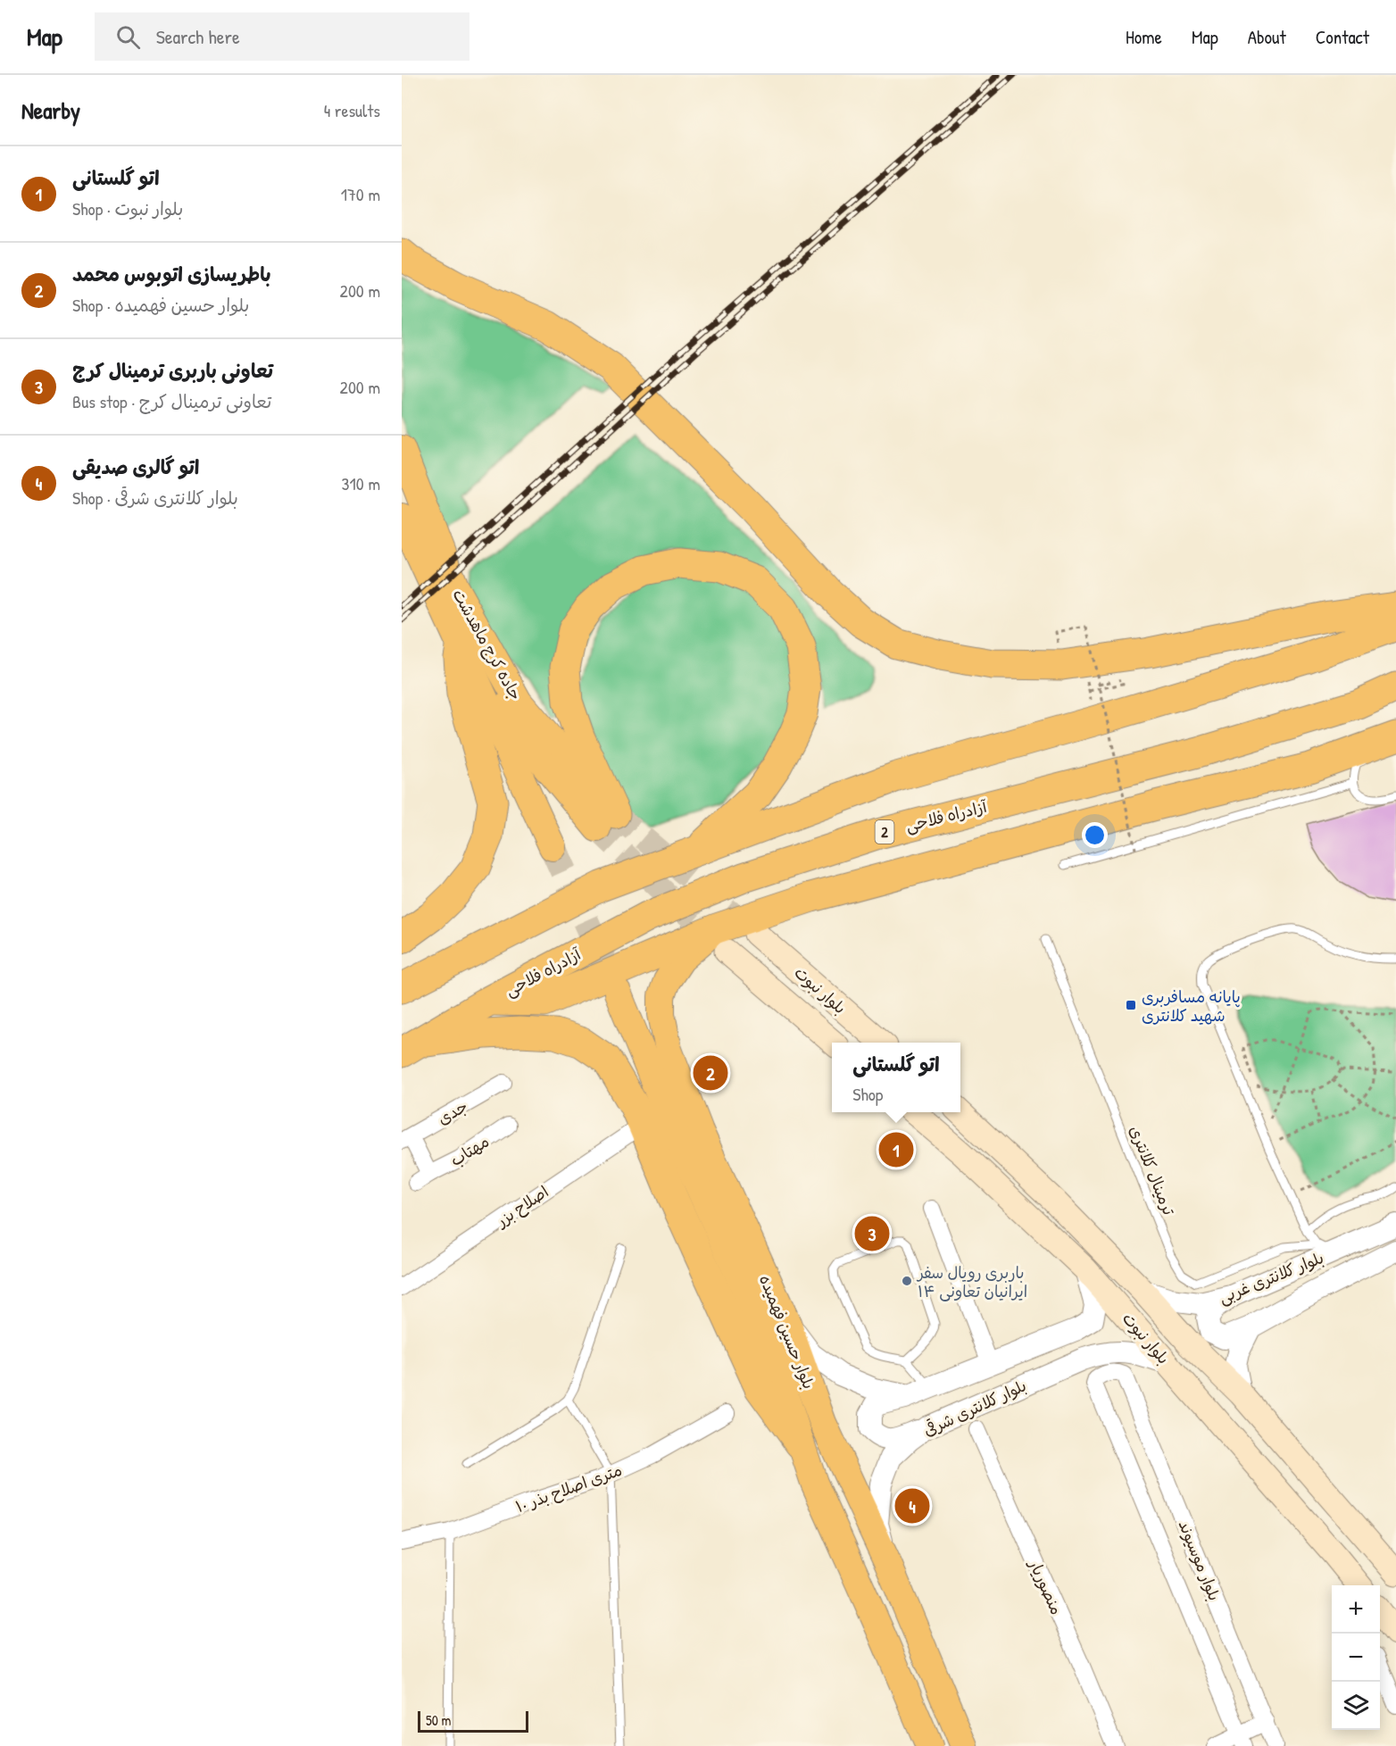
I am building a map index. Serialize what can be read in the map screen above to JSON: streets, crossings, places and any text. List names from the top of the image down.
{
  "streets": {
    "highway": ["آزادراه فلاحی", "2"],
    "main road": ["جاده کرج ماهدشت", "بلوار نبوت", "بلوار حسین فهمیده"],
    "street": [
      "جدی",
      "مهتاب",
      "اصلاح بزر",
      "بلوار کلانتری غربی",
      "بلوار کلانتری شرقی",
      "۱۰ متری اصلاح بذر",
      "بلوار موسیوند",
      "منصوریار"
    ],
    "lane": ["ترمینال کلانتری"]
  },
  "crossings": [
    ["بلوار نبوت", "بلوار کلانتری غربی"],
    ["بلوار نبوت", "بلوار حسین فهمیده"],
    ["بلوار نبوت", "بلوار کلانتری شرقی"],
    ["جدی", "مهتاب"],
    ["ترمینال کلانتری", "بلوار کلانتری غربی"],
    ["بلوار حسین فهمیده", "بلوار کلانتری شرقی"]
  ],
  "places": {
    "transit": ["پایانه مسافربری شهید کلانتری"],
    "other": ["باربری رویال سفر ایرانیان تعاونی ۱۴"]
  },
  "scale_bar": "50 m",
  "page": {
    "header": "Map",
    "search": "Search here",
    "nav": [
      "Home",
      "Map",
      "About",
      "Contact"
    ],
    "heading": ["Nearby", "4 results"],
    "list": [
      {
        "mark": "1",
        "name": "اتو گلستانی",
        "note": "Shop · بلوار نبوت",
        "value": "170 m"
      },
      {
        "mark": "2",
        "name": "باطریسازی اتوبوس محمد",
        "note": "Shop · بلوار حسین فهمیده",
        "value": "200 m"
      },
      {
        "mark": "3",
        "name": "تعاونی باربری ترمینال کرج",
        "note": "Bus stop · تعاونی ترمینال کرج",
        "value": "200 m"
      },
      {
        "mark": "4",
        "name": "اتو گالری صدیقی",
        "note": "Shop · بلوار کلانتری شرقی",
        "value": "310 m"
      }
    ],
    "popup": ["اتو گلستانی", "Shop"],
    "pins": [
      "2",
      "1",
      "3",
      "4"
    ],
    "map_buttons": ["+", "−"],
    "scale": "50 m"
  }
}
